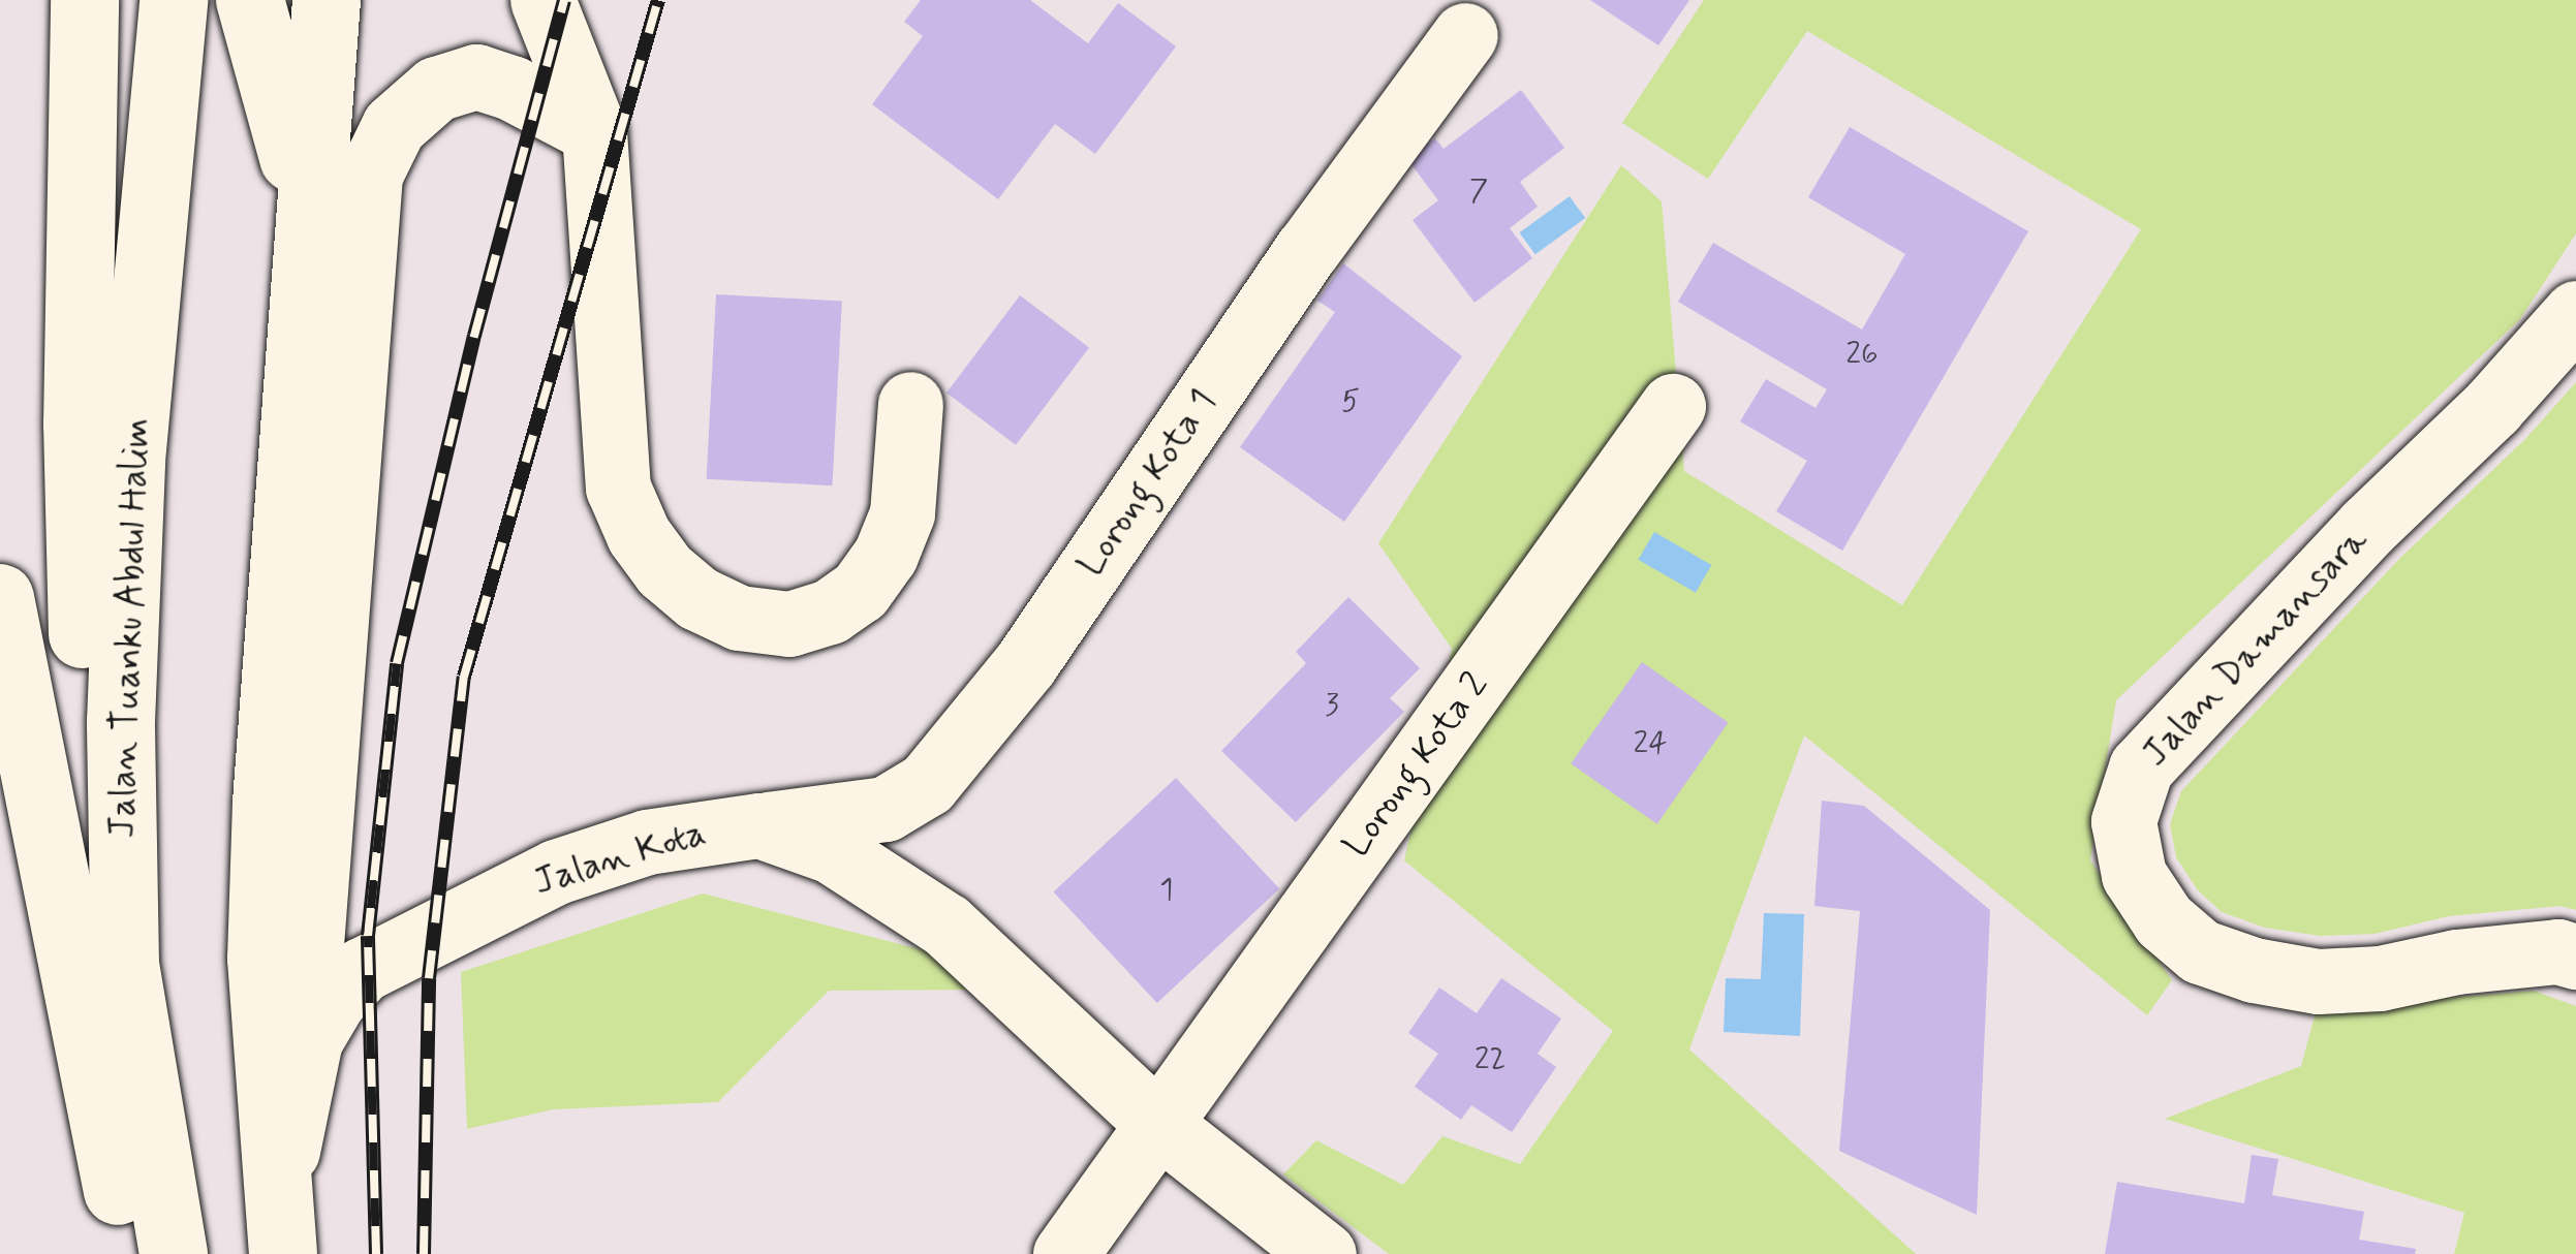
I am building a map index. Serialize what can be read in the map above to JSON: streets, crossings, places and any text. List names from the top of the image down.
{
  "streets": {
    "main road": ["Jalan Tuanku Abdul Halim"],
    "street": [
      "Lorong Kota 1",
      "Jalan Damansara",
      "Lorong Kota 2",
      "Jalan Kota"
    ]
  },
  "crossings": [
    ["Lorong Kota 1", "Jalan Kota"],
    ["Lorong Kota 2", "Jalan Kota"]
  ],
  "house_numbers": [
    "7",
    "26",
    "5",
    "3",
    "24",
    "1",
    "22"
  ]
}
